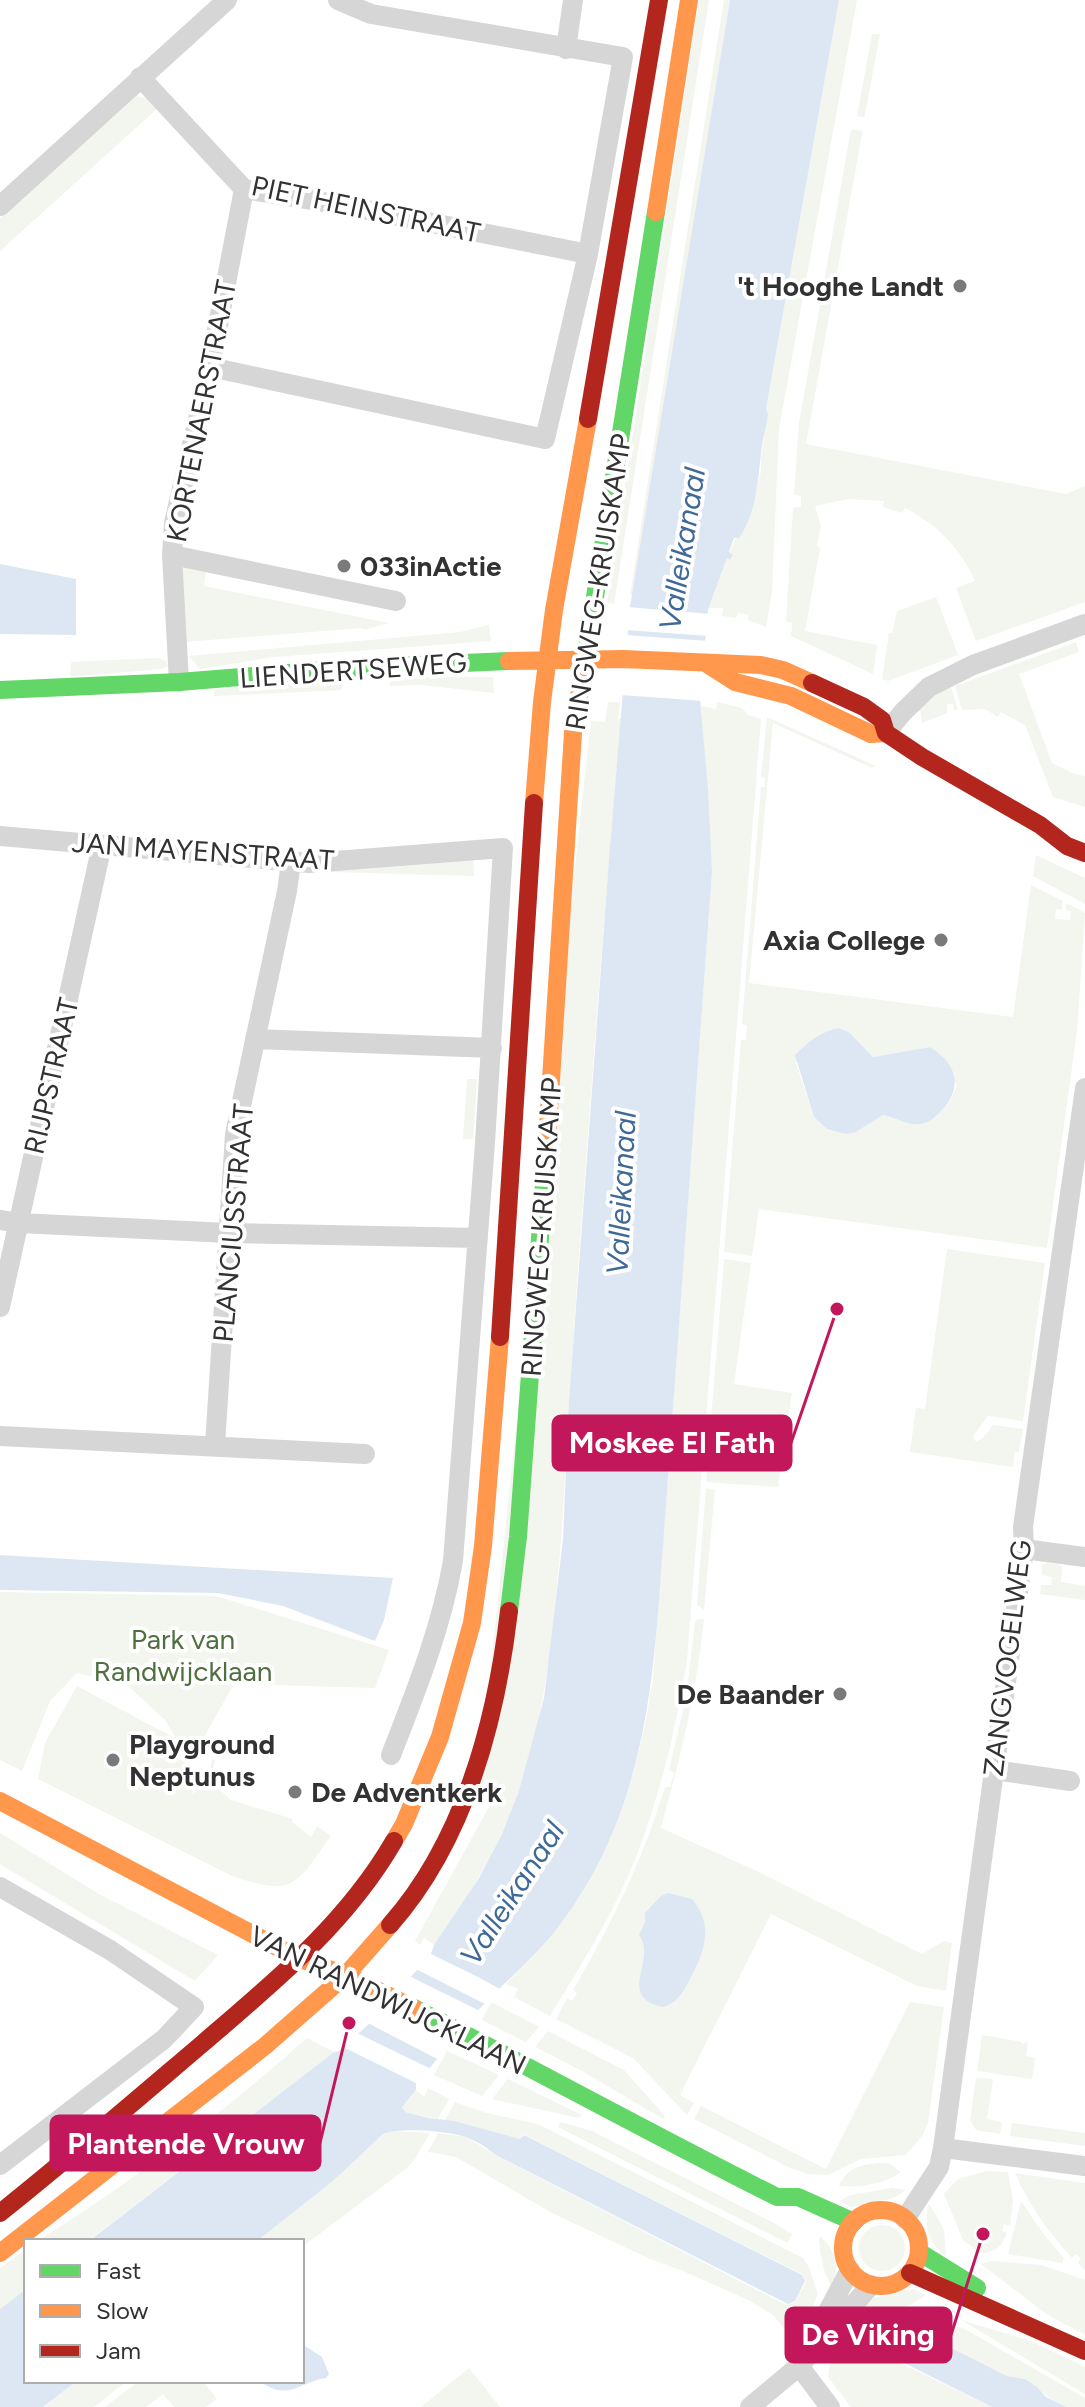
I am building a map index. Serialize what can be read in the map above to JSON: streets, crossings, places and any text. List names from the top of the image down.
{
  "streets": {
    "main road": ["RINGWEG-KRUISKAMP", "LIENDERTSEWEG", "VAN RANDWIJCKLAAN"],
    "street": [
      "PIET HEINSTRAAT",
      "KORTENAERSTRAAT",
      "JAN MAYENSTRAAT",
      "RIJPSTRAAT",
      "PLANCIUSSTRAAT",
      "ZANGVOGELWEG"
    ]
  },
  "crossings": [
    ["PIET HEINSTRAAT", "KORTENAERSTRAAT"],
    ["KORTENAERSTRAAT", "LIENDERTSEWEG"],
    ["RINGWEG-KRUISKAMP", "LIENDERTSEWEG"],
    ["RINGWEG-KRUISKAMP", "VAN RANDWIJCKLAAN"],
    ["JAN MAYENSTRAAT", "RIJPSTRAAT"],
    ["JAN MAYENSTRAAT", "PLANCIUSSTRAAT"],
    ["ZANGVOGELWEG", "VAN RANDWIJCKLAAN"]
  ],
  "water": ["Valleikanaal"],
  "parks": ["Park van Randwijcklaan"],
  "places": [
    "'t Hooghe Landt",
    "033inActie",
    "Axia College",
    "Moskee El Fath",
    "De Baander",
    "Playground Neptunus",
    "De Adventkerk",
    "Plantende Vrouw",
    "De Viking"
  ],
  "legend": ["Fast", "Slow", "Jam"]
}
